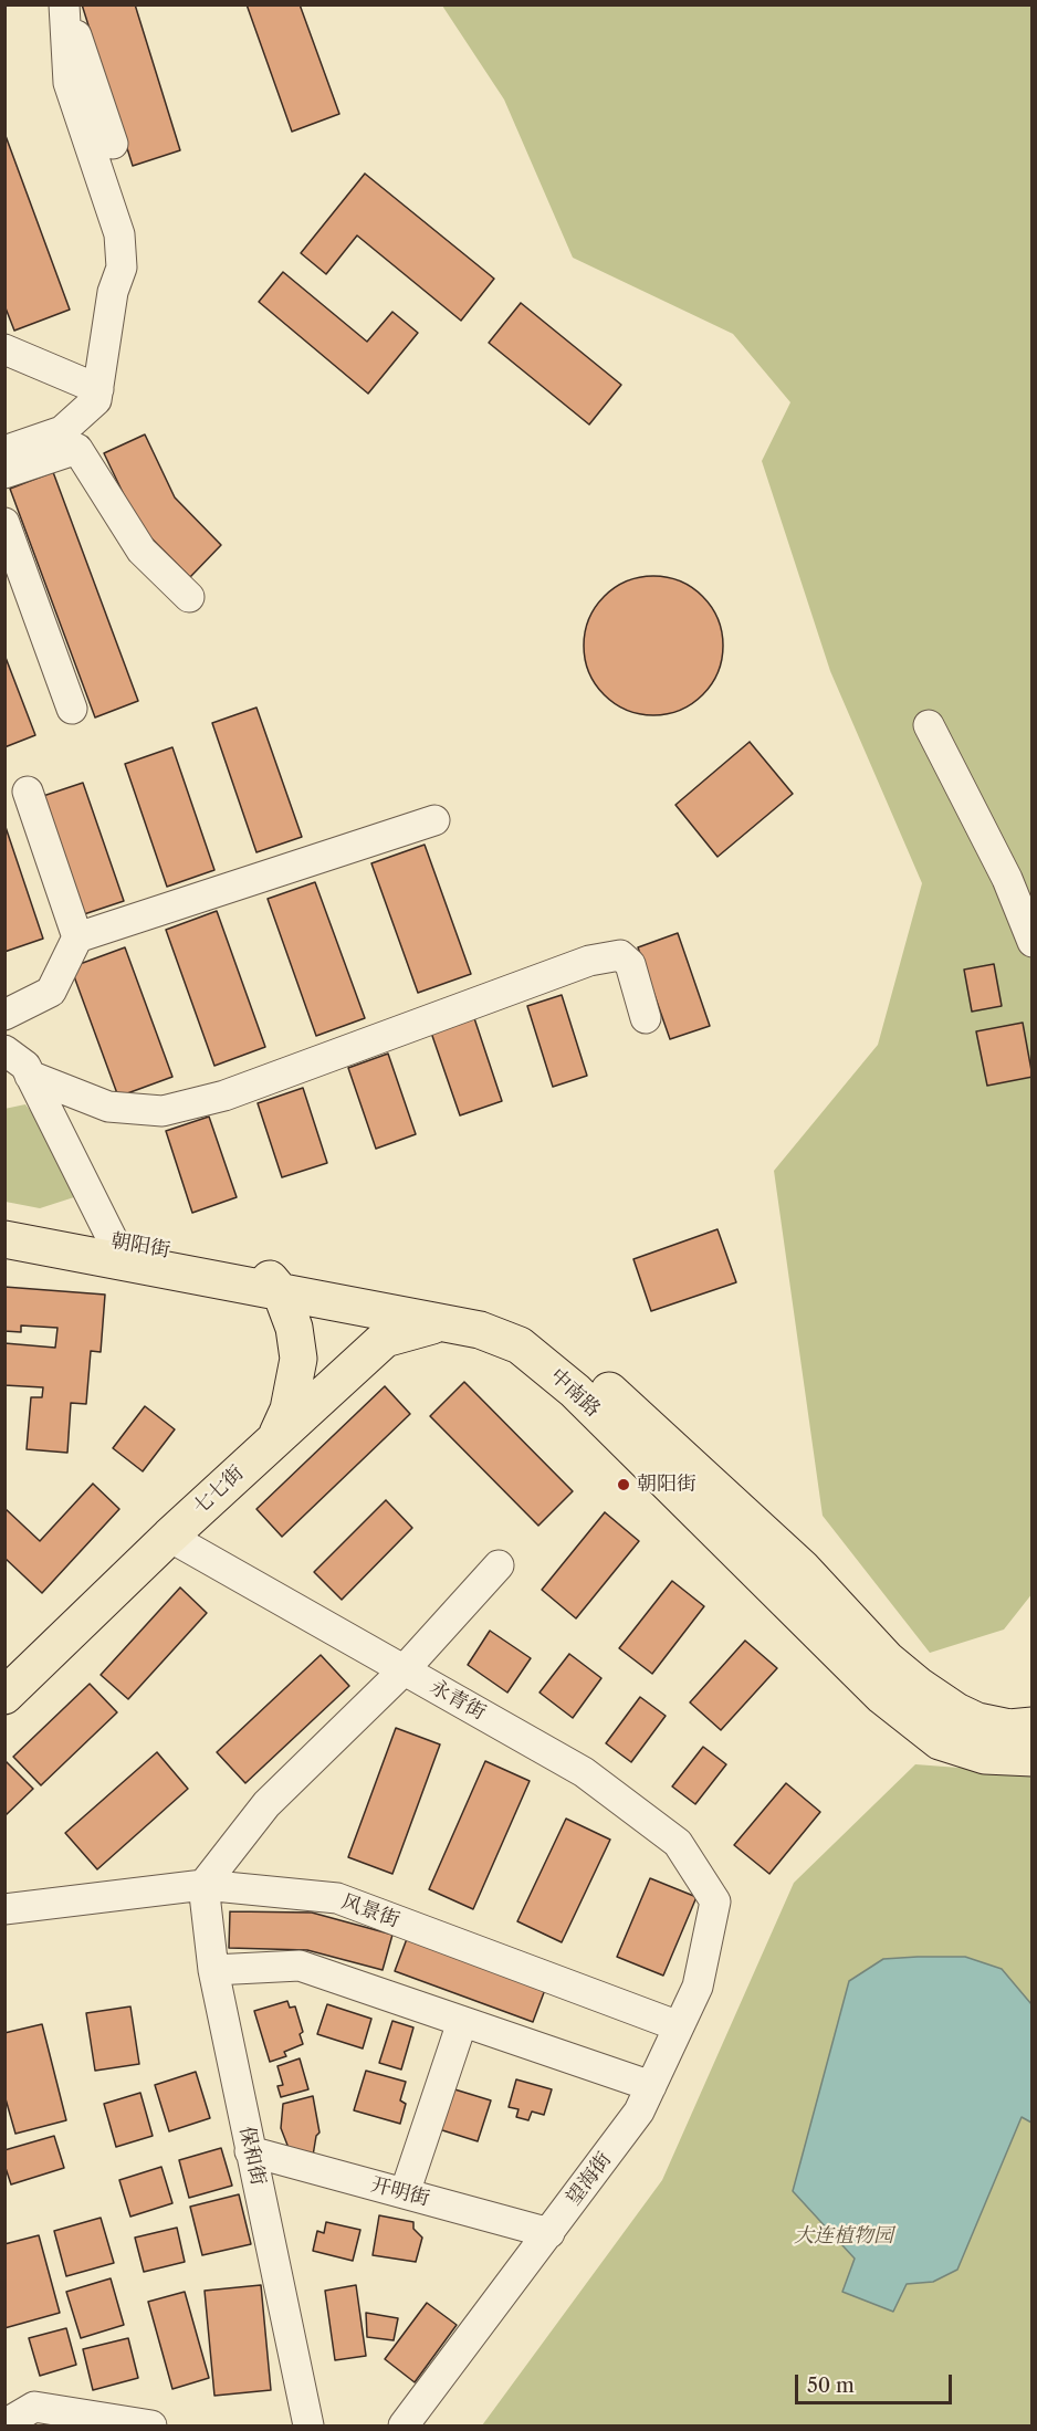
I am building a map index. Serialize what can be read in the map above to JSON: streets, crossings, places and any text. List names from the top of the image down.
{
  "streets": {
    "main road": ["朝阳街", "中南路", "七七街"],
    "street": [
      "永青街",
      "风景街",
      "保和街",
      "望海街",
      "开明街"
    ]
  },
  "crossings": [
    ["朝阳街", "中南路"],
    ["中南路", "七七街"],
    ["七七街", "永青街"],
    ["永青街", "望海街"],
    ["风景街", "保和街"],
    ["风景街", "望海街"],
    ["保和街", "开明街"],
    ["望海街", "开明街"]
  ],
  "parks": ["大连植物园"],
  "places": ["朝阳街"],
  "scale_bar": "50 m"
}
